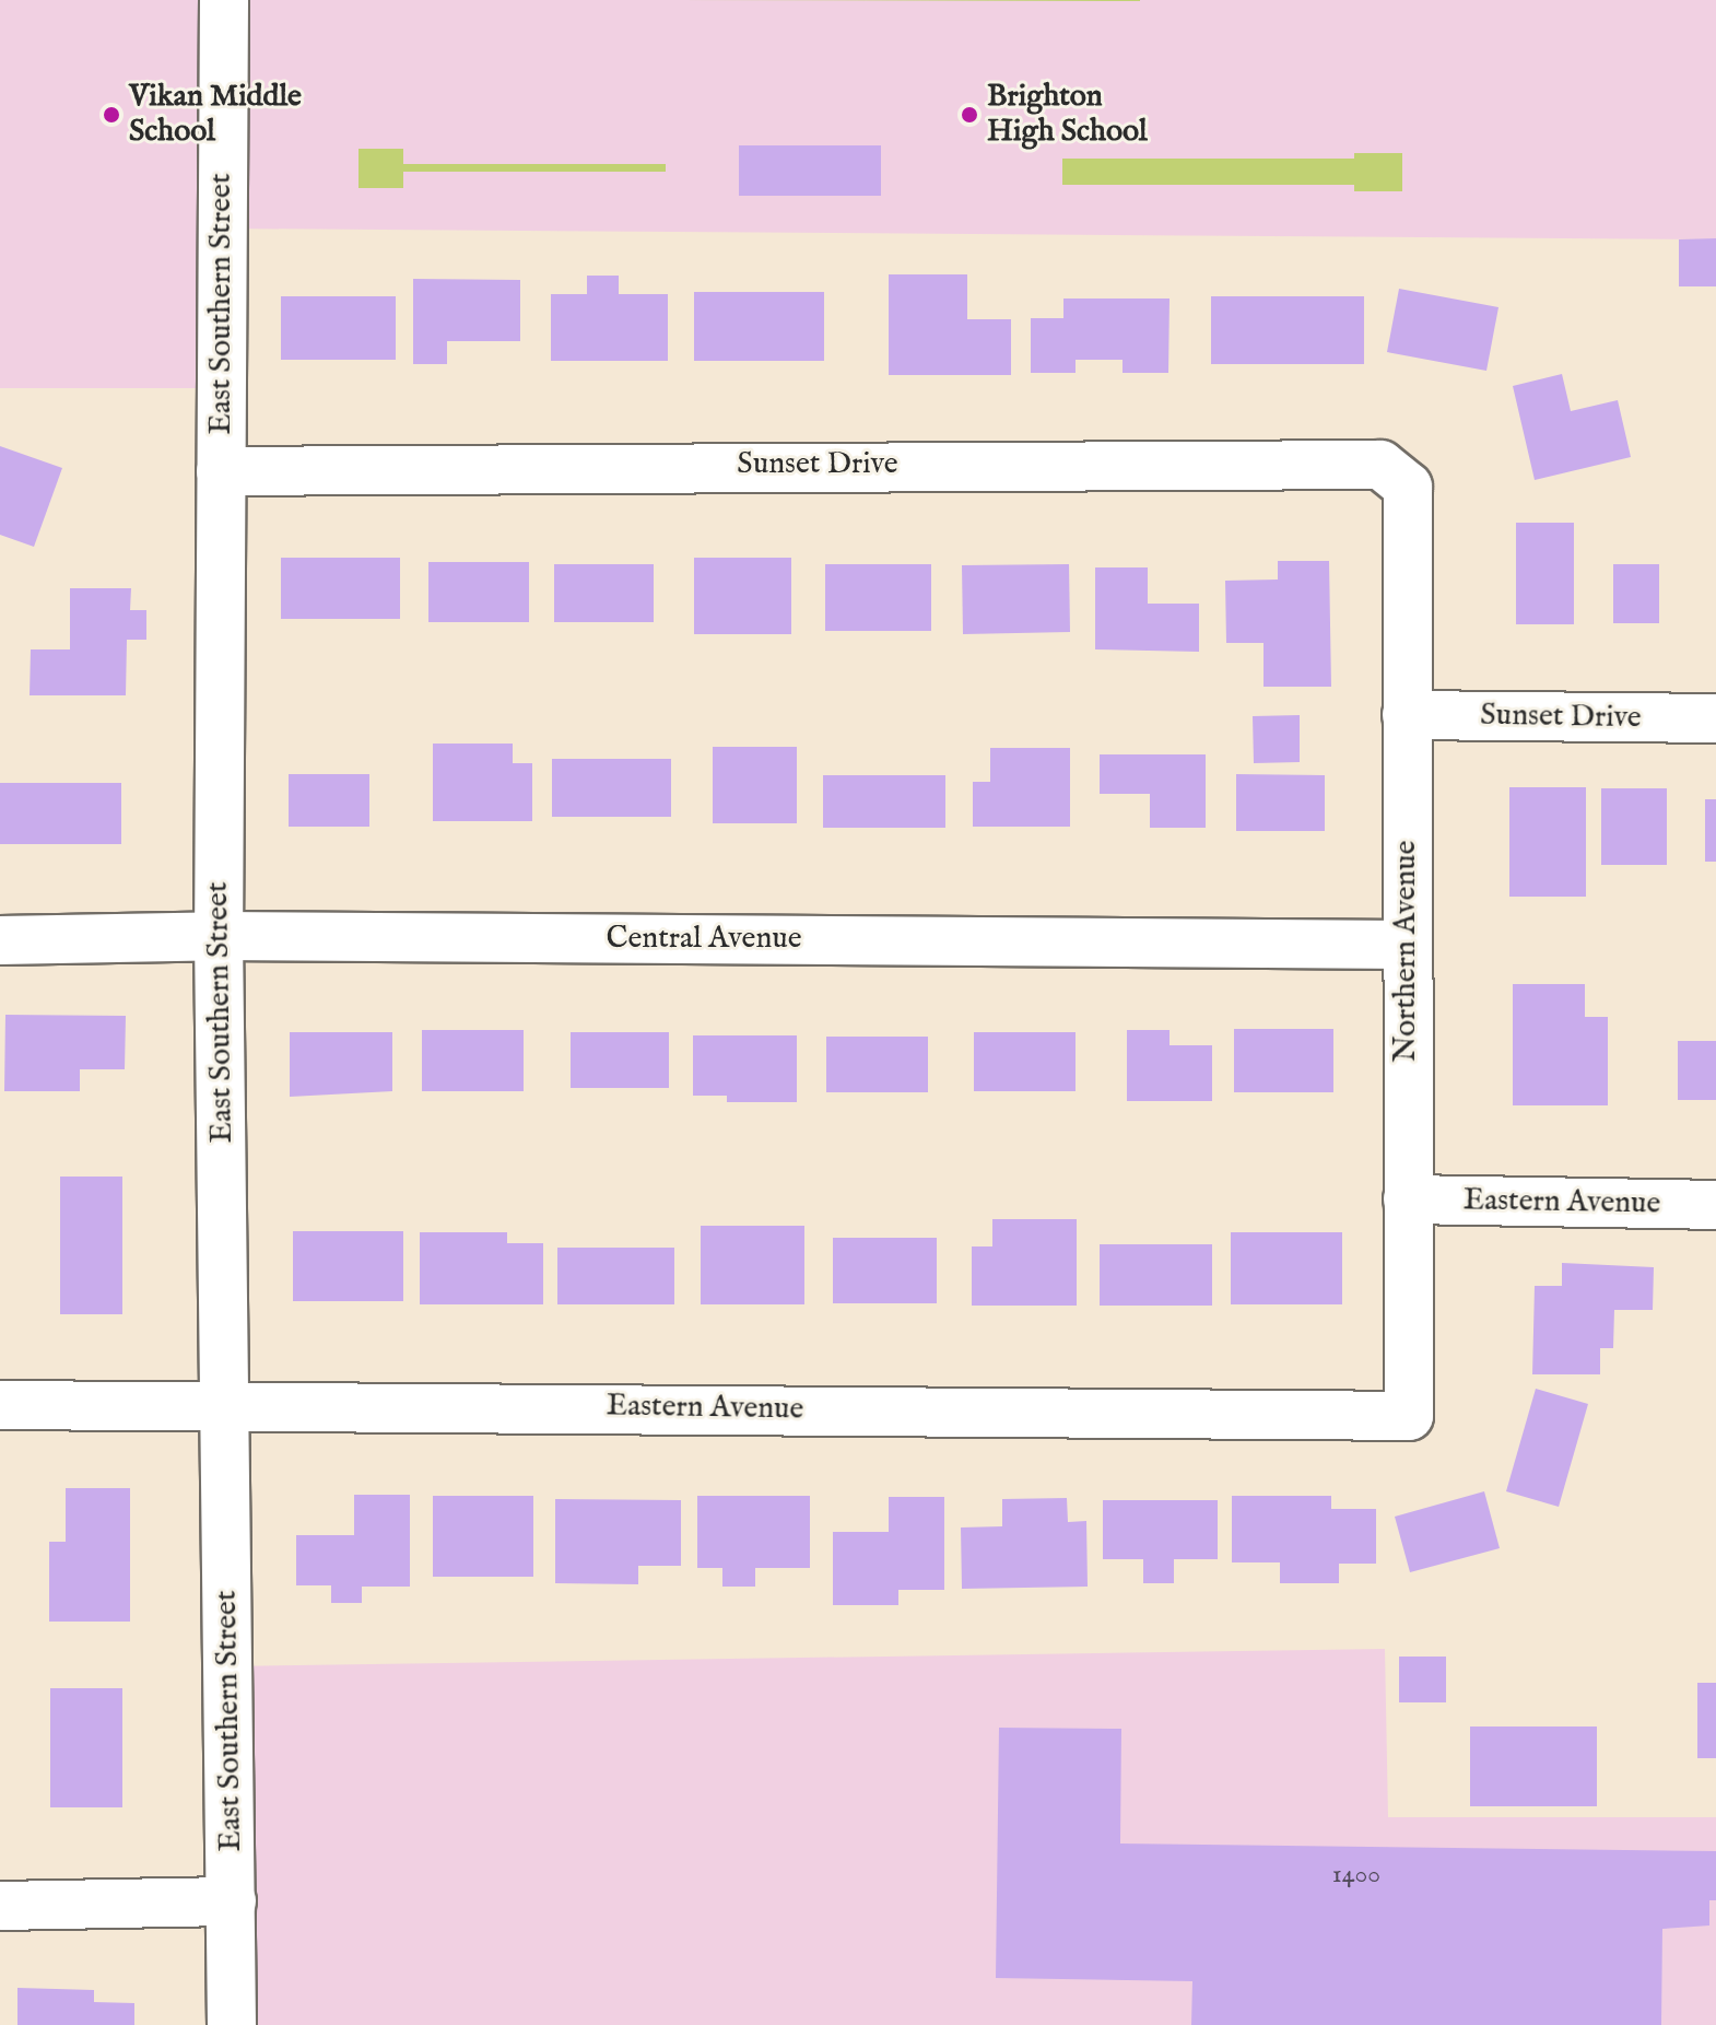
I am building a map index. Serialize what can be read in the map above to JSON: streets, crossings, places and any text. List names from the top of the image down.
{
  "streets": {
    "street": [
      "East Southern Street",
      "Sunset Drive",
      "Central Avenue",
      "Northern Avenue",
      "Eastern Avenue"
    ]
  },
  "crossings": [
    ["East Southern Street", "Sunset Drive"],
    ["East Southern Street", "Central Avenue"],
    ["East Southern Street", "Eastern Avenue"],
    ["Sunset Drive", "Northern Avenue"],
    ["Central Avenue", "Northern Avenue"],
    ["Northern Avenue", "Eastern Avenue"]
  ],
  "places": ["Vikan Middle School", "Brighton High School"],
  "house_numbers": ["1400"]
}
